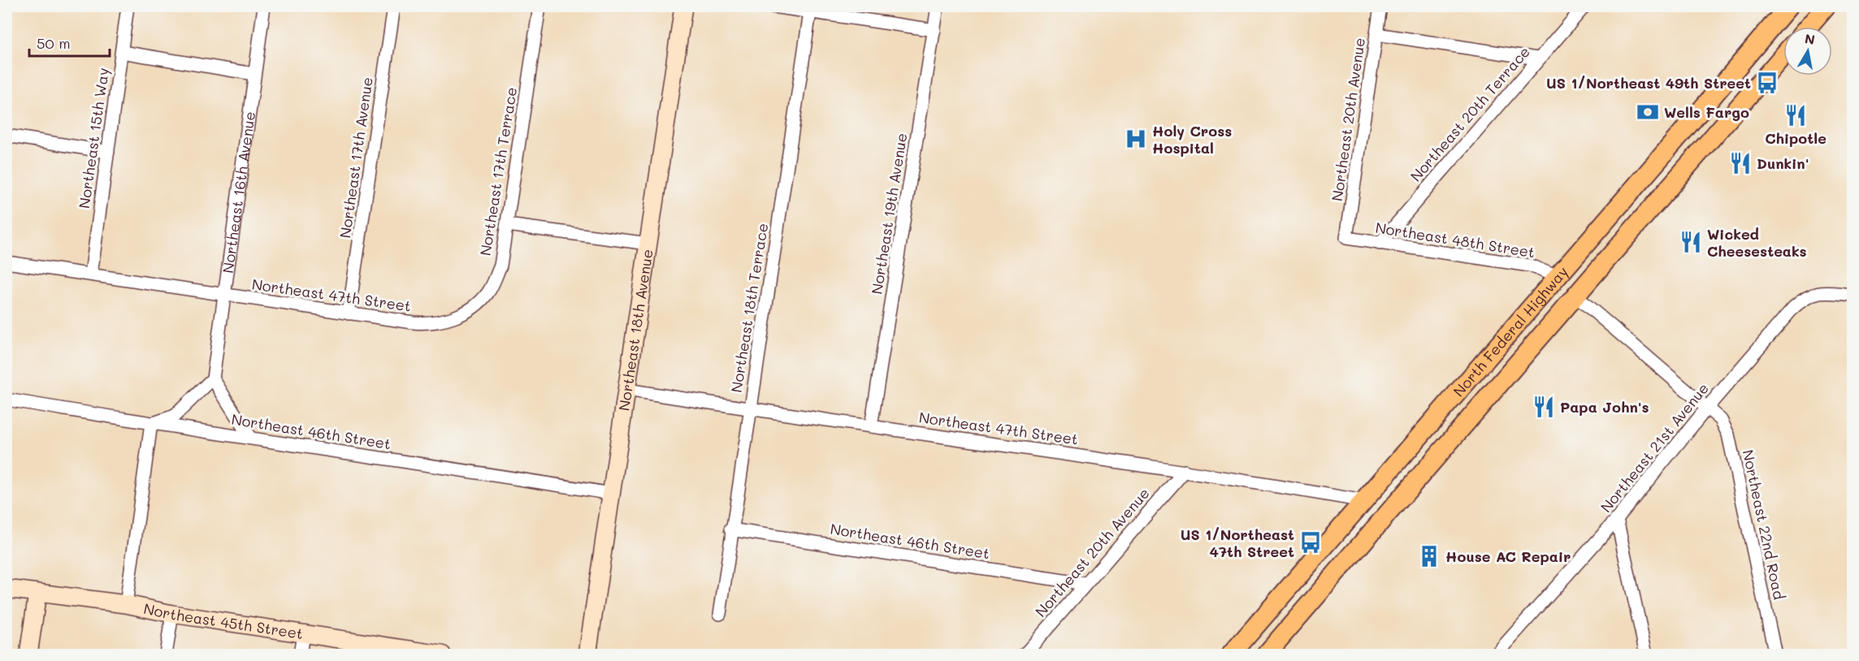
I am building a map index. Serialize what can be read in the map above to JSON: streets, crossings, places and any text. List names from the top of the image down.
{
  "streets": {
    "main road": ["North Federal Highway"],
    "street": [
      "Northeast 20th Terrace",
      "Northeast 20th Avenue",
      "Northeast 15th Way",
      "Northeast 17th Avenue",
      "Northeast 17th Terrace",
      "Northeast 16th Avenue",
      "Northeast 19th Avenue",
      "Northeast 48th Street",
      "Northeast 47th Street",
      "Northeast 18th Terrace",
      "Northeast 18th Avenue",
      "Northeast 46th Street",
      "Northeast 21st Avenue",
      "Northeast 22nd Road",
      "Northeast 45th Street"
    ]
  },
  "crossings": [
    ["Northeast 20th Terrace", "Northeast 48th Street"],
    ["Northeast 20th Avenue", "Northeast 48th Street"],
    ["Northeast 20th Avenue", "Northeast 47th Street"],
    ["Northeast 20th Avenue", "Northeast 46th Street"],
    ["Northeast 15th Way", "Northeast 47th Street"],
    ["Northeast 17th Avenue", "Northeast 47th Street"],
    ["Northeast 17th Terrace", "Northeast 47th Street"],
    ["Northeast 16th Avenue", "Northeast 47th Street"],
    ["Northeast 19th Avenue", "Northeast 47th Street"],
    ["Northeast 48th Street", "North Federal Highway"],
    ["Northeast 47th Street", "Northeast 18th Terrace"],
    ["Northeast 47th Street", "Northeast 18th Avenue"],
    ["Northeast 47th Street", "North Federal Highway"],
    ["Northeast 18th Terrace", "Northeast 46th Street"],
    ["Northeast 18th Avenue", "Northeast 46th Street"],
    ["Northeast 21st Avenue", "Northeast 22nd Road"]
  ],
  "places": {
    "bus stop": ["US 1/Northeast 49th Street", "US 1/Northeast 47th Street"],
    "bank": ["Wells Fargo"],
    "restaurant": [
      "Chipotle",
      "Dunkin'",
      "Wicked Cheesesteaks",
      "Papa John's"
    ],
    "hospital": ["Holy Cross Hospital"],
    "building": ["House AC Repair"]
  },
  "scale_bar": "50 m",
  "north": "top"
}
